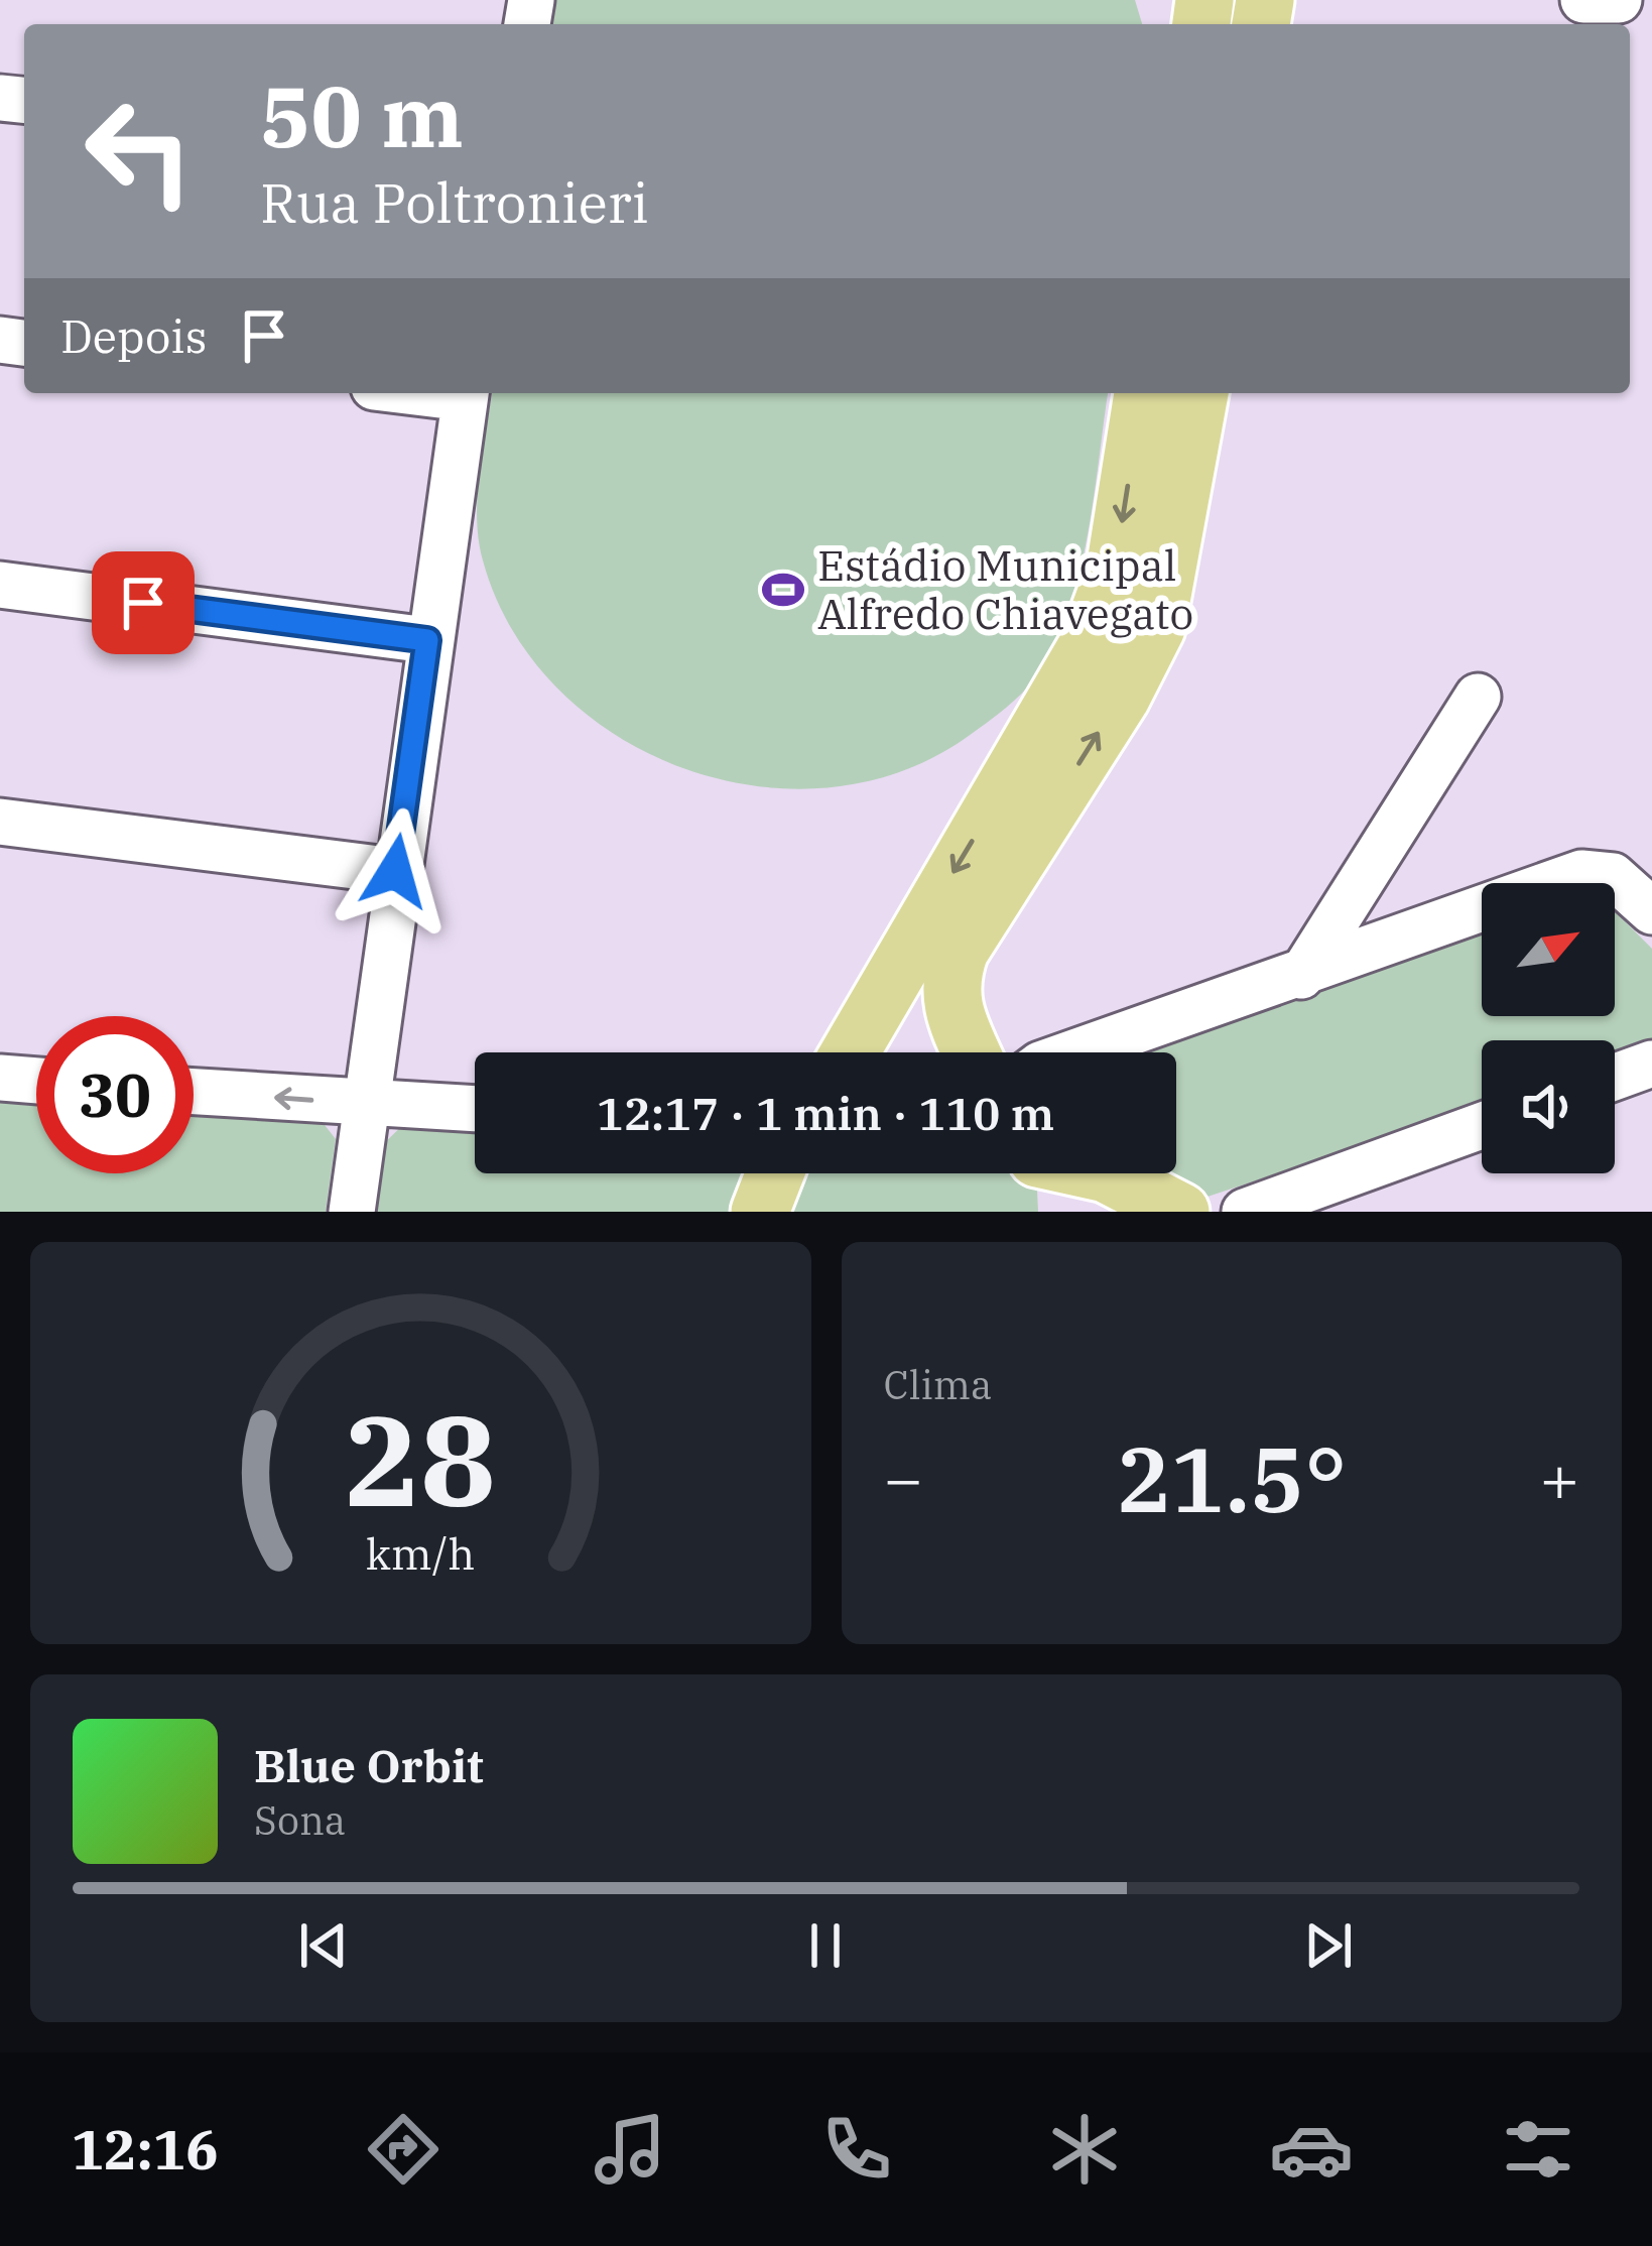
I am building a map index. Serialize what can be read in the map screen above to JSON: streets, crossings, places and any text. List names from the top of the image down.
{
  "places": {
    "sports": ["Estádio Municipal Alfredo Chiavegato"]
  },
  "north": "top right",
  "page": {
    "turn": ["50 m", "Rua Poltronieri"],
    "then": "Depois",
    "limit": "30",
    "trip": "12:17 · 1 min · 110 m",
    "tile": "Clima",
    "heat": ["−", "21.5°", "+"],
    "song": ["Blue Orbit", "Sona"],
    "tabs": "12:16",
    "gauge": ["28", "km/h"]
  }
}
